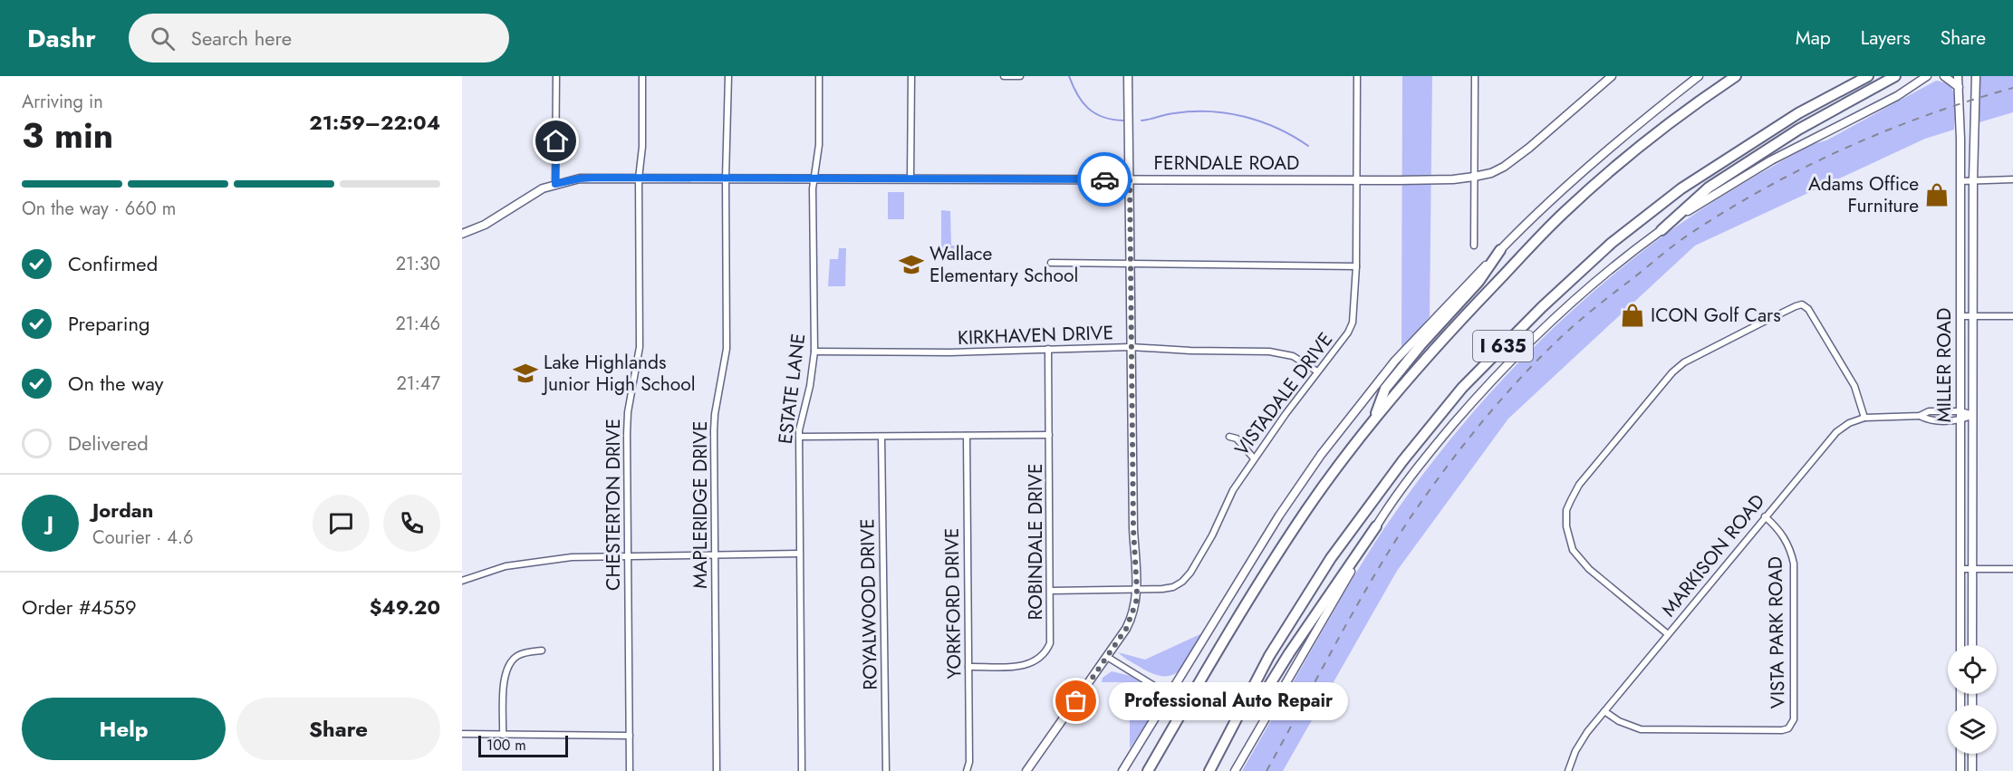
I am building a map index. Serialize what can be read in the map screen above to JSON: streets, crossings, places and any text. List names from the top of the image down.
{
  "streets": {
    "highway": ["I 635"],
    "main road": ["FERNDALE ROAD", "MILLER ROAD"],
    "street": [
      "KIRKHAVEN DRIVE",
      "ESTATE LANE",
      "VISTADALE DRIVE",
      "CHESTERTON DRIVE",
      "MAPLERIDGE DRIVE",
      "ROBINDALE DRIVE",
      "MARKISON ROAD",
      "YORKFORD DRIVE",
      "ROYALWOOD DRIVE",
      "VISTA PARK ROAD"
    ]
  },
  "crossings": [
    ["FERNDALE ROAD", "ESTATE LANE"],
    ["FERNDALE ROAD", "VISTADALE DRIVE"],
    ["FERNDALE ROAD", "CHESTERTON DRIVE"],
    ["FERNDALE ROAD", "MAPLERIDGE DRIVE"],
    ["KIRKHAVEN DRIVE", "ESTATE LANE"],
    ["KIRKHAVEN DRIVE", "VISTADALE DRIVE"],
    ["KIRKHAVEN DRIVE", "ROBINDALE DRIVE"],
    ["MILLER ROAD", "MARKISON ROAD"],
    ["VISTADALE DRIVE", "ROBINDALE DRIVE"],
    ["ROBINDALE DRIVE", "YORKFORD DRIVE"],
    ["MARKISON ROAD", "VISTA PARK ROAD"]
  ],
  "places": {
    "shop": ["Adams Office Furniture", "ICON Golf Cars"],
    "school or university": ["Wallace Elementary School", "Lake Highlands Junior High School"],
    "other": ["Professional Auto Repair"]
  },
  "scale_bar": "100 m",
  "page": {
    "header": "Dashr",
    "search": "Search here",
    "nav": ["Map", "Layers", "Share"],
    "heading": ["3 min", "Arriving in", "21:59–22:04"],
    "panel": [
      "Jordan",
      "Courier · 4.6",
      "Order #4559",
      "$49.20"
    ],
    "bar": "On the way · 660 m",
    "list": [
      ["Confirmed", "21:30"],
      ["Preparing", "21:46"],
      ["On the way", "21:47"],
      "Delivered"
    ],
    "round": "J",
    "bubble": "Professional Auto Repair",
    "buttons": ["Help", "Share"],
    "scale": "100 m"
  }
}
